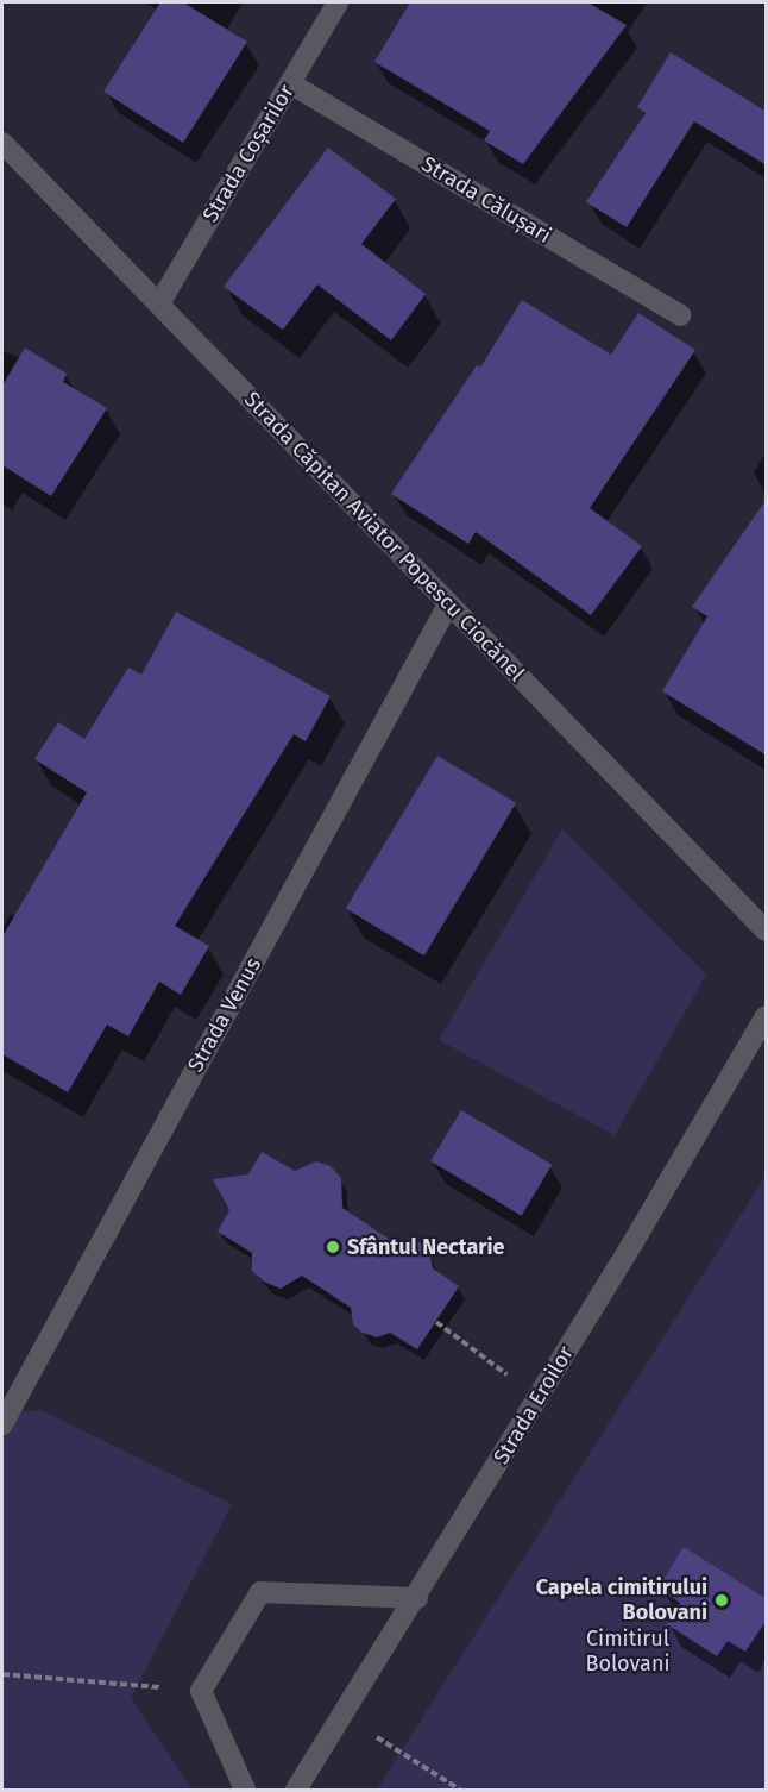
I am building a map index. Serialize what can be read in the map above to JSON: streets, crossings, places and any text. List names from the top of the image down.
{
  "streets": {
    "street": [
      "Strada Coșarilor",
      "Strada Călușari",
      "Strada Căpitan Aviator Popescu Ciocănel",
      "Strada Venus",
      "Strada Eroilor"
    ]
  },
  "crossings": [
    ["Strada Coșarilor", "Strada Călușari"],
    ["Strada Coșarilor", "Strada Căpitan Aviator Popescu Ciocănel"],
    ["Strada Căpitan Aviator Popescu Ciocănel", "Strada Venus"]
  ],
  "parks": ["Cimitirul Bolovani"],
  "places": ["Sfântul Nectarie", "Capela cimitirului Bolovani"]
}
